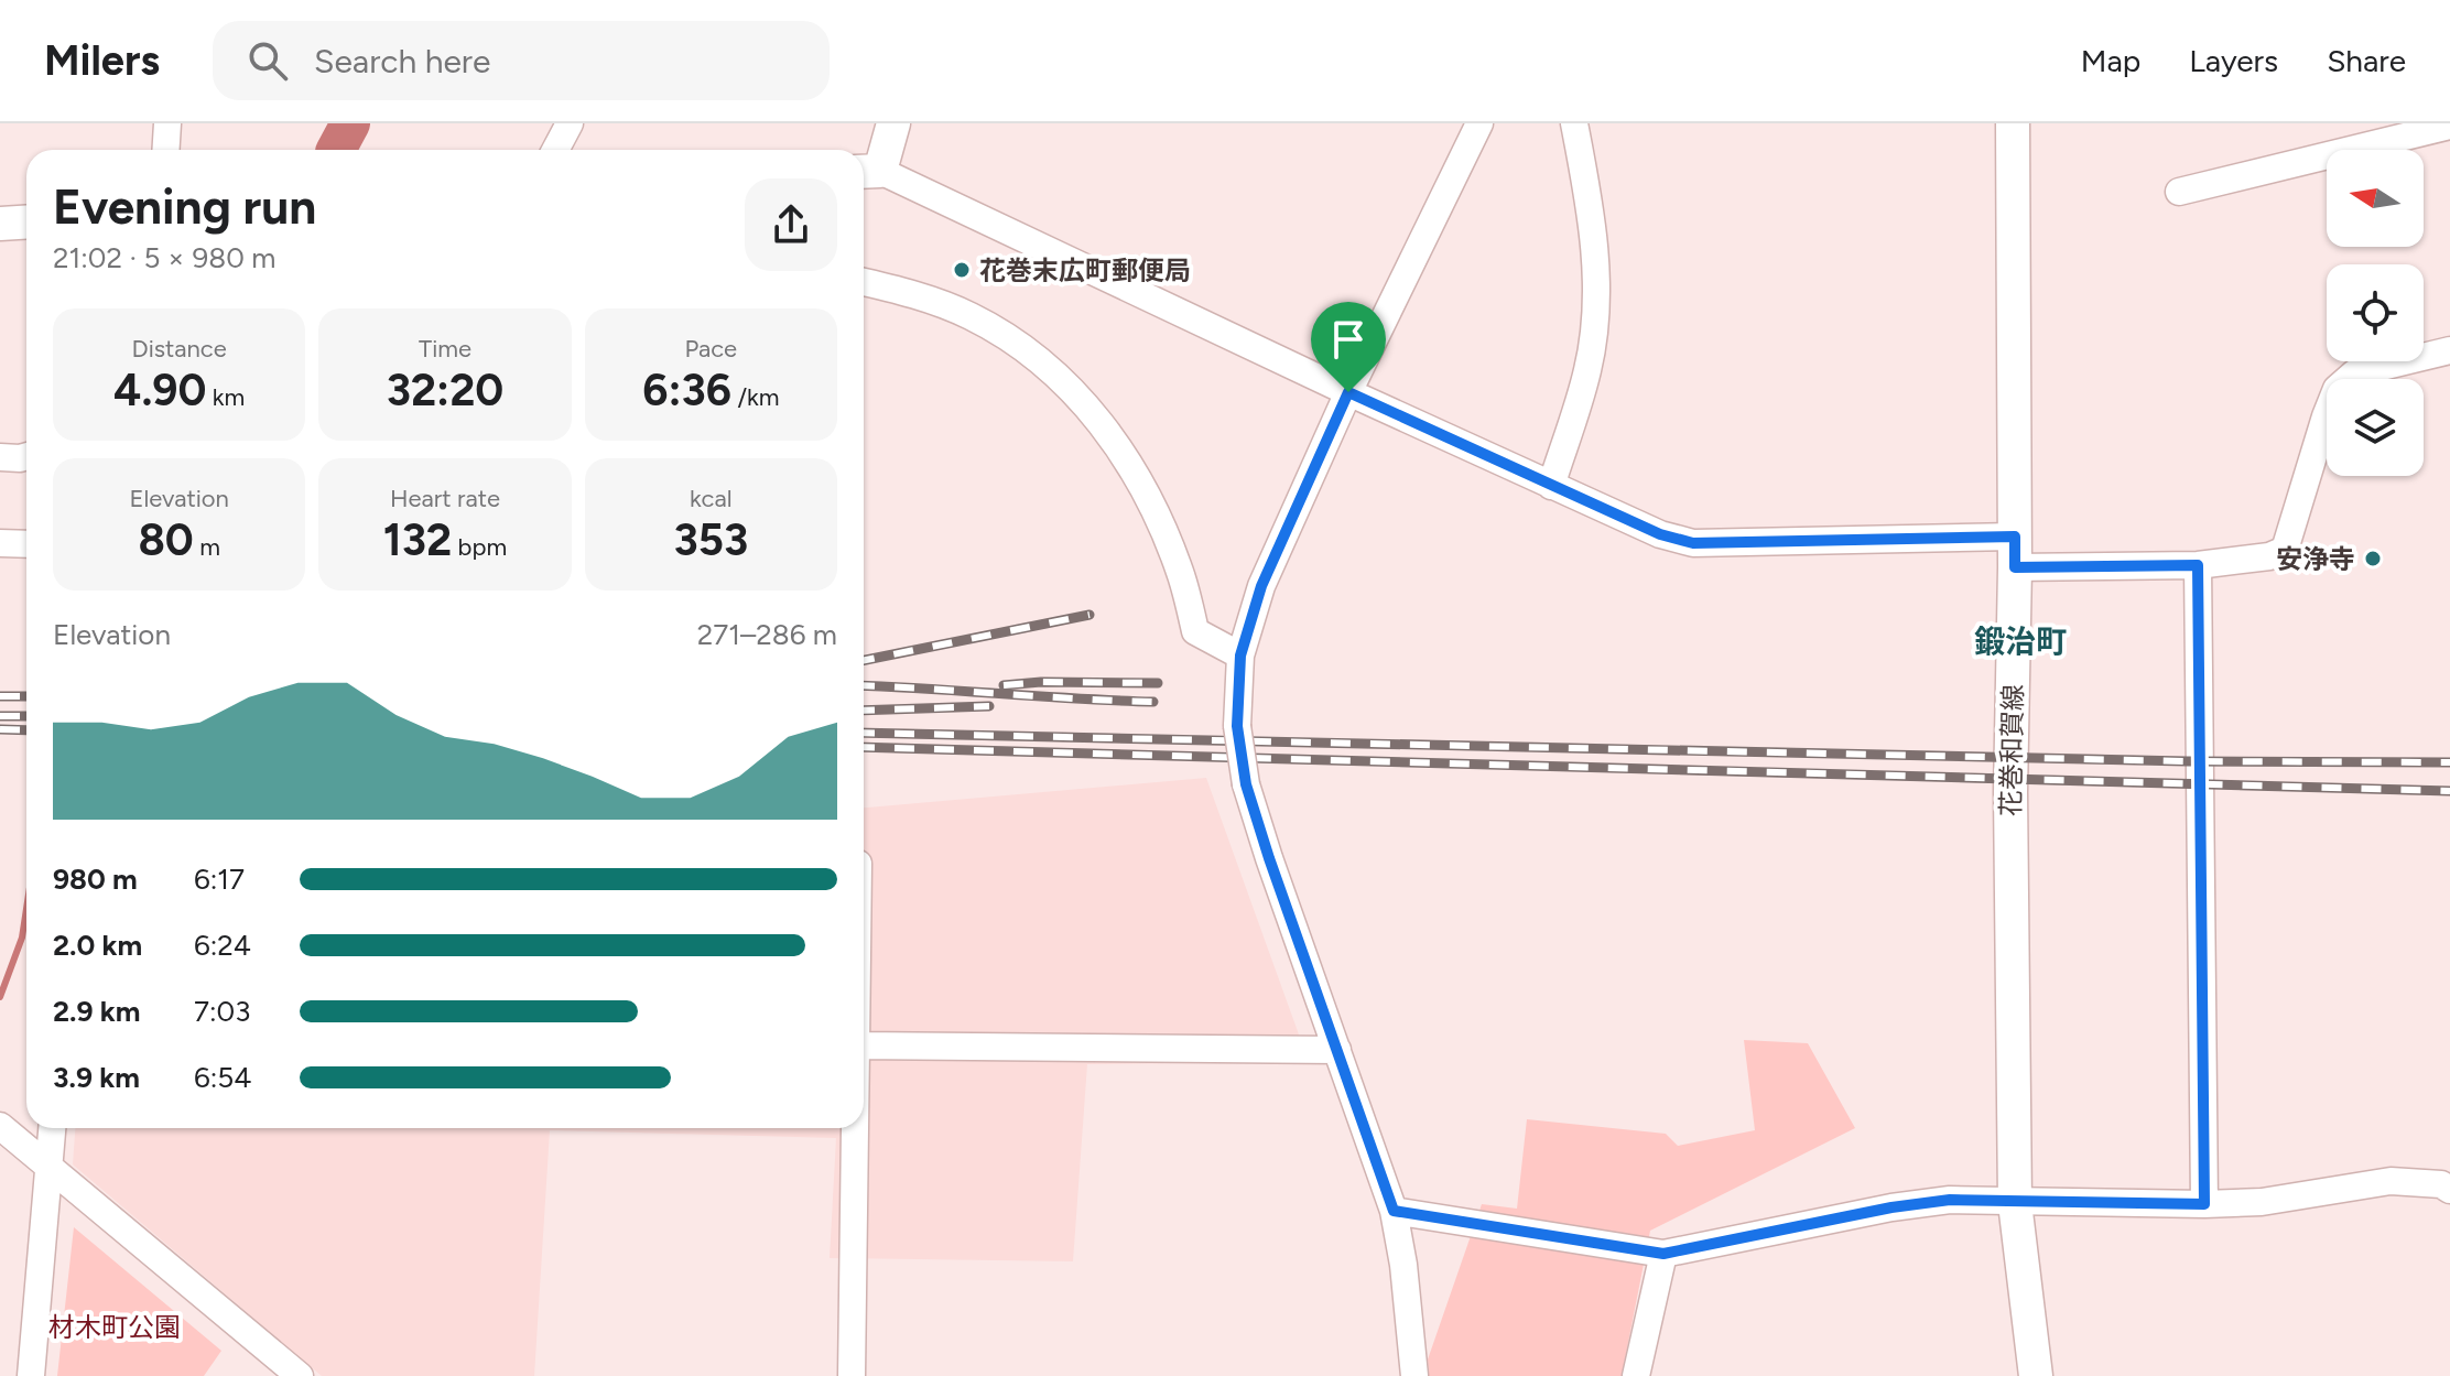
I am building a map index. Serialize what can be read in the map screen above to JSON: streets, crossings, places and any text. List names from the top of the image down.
{
  "streets": {
    "main road": ["花巻和賀線"]
  },
  "districts": ["鍛治町"],
  "parks": ["材木町公園"],
  "places": ["花巻末広町郵便局", "安浄寺"],
  "north": "left",
  "page": {
    "header": "Milers",
    "search": "Search here",
    "nav": ["Map", "Layers", "Share"],
    "heading": ["Evening run", "21:02 · 5 × 980 m"],
    "stats": [
      ["Distance", "4.90 km"],
      ["Time", "32:20"],
      ["Pace", "6:36 /km"],
      ["Elevation", "80 m"],
      ["Heart rate", "132 bpm"],
      ["kcal", "353"]
    ],
    "chart": ["Elevation", "271–286 m"],
    "list": [
      {
        "name": "980 m",
        "note": "6:17"
      },
      {
        "name": "2.0 km",
        "note": "6:24"
      },
      {
        "name": "2.9 km",
        "note": "7:03"
      },
      {
        "name": "3.9 km",
        "note": "6:54"
      }
    ]
  }
}
